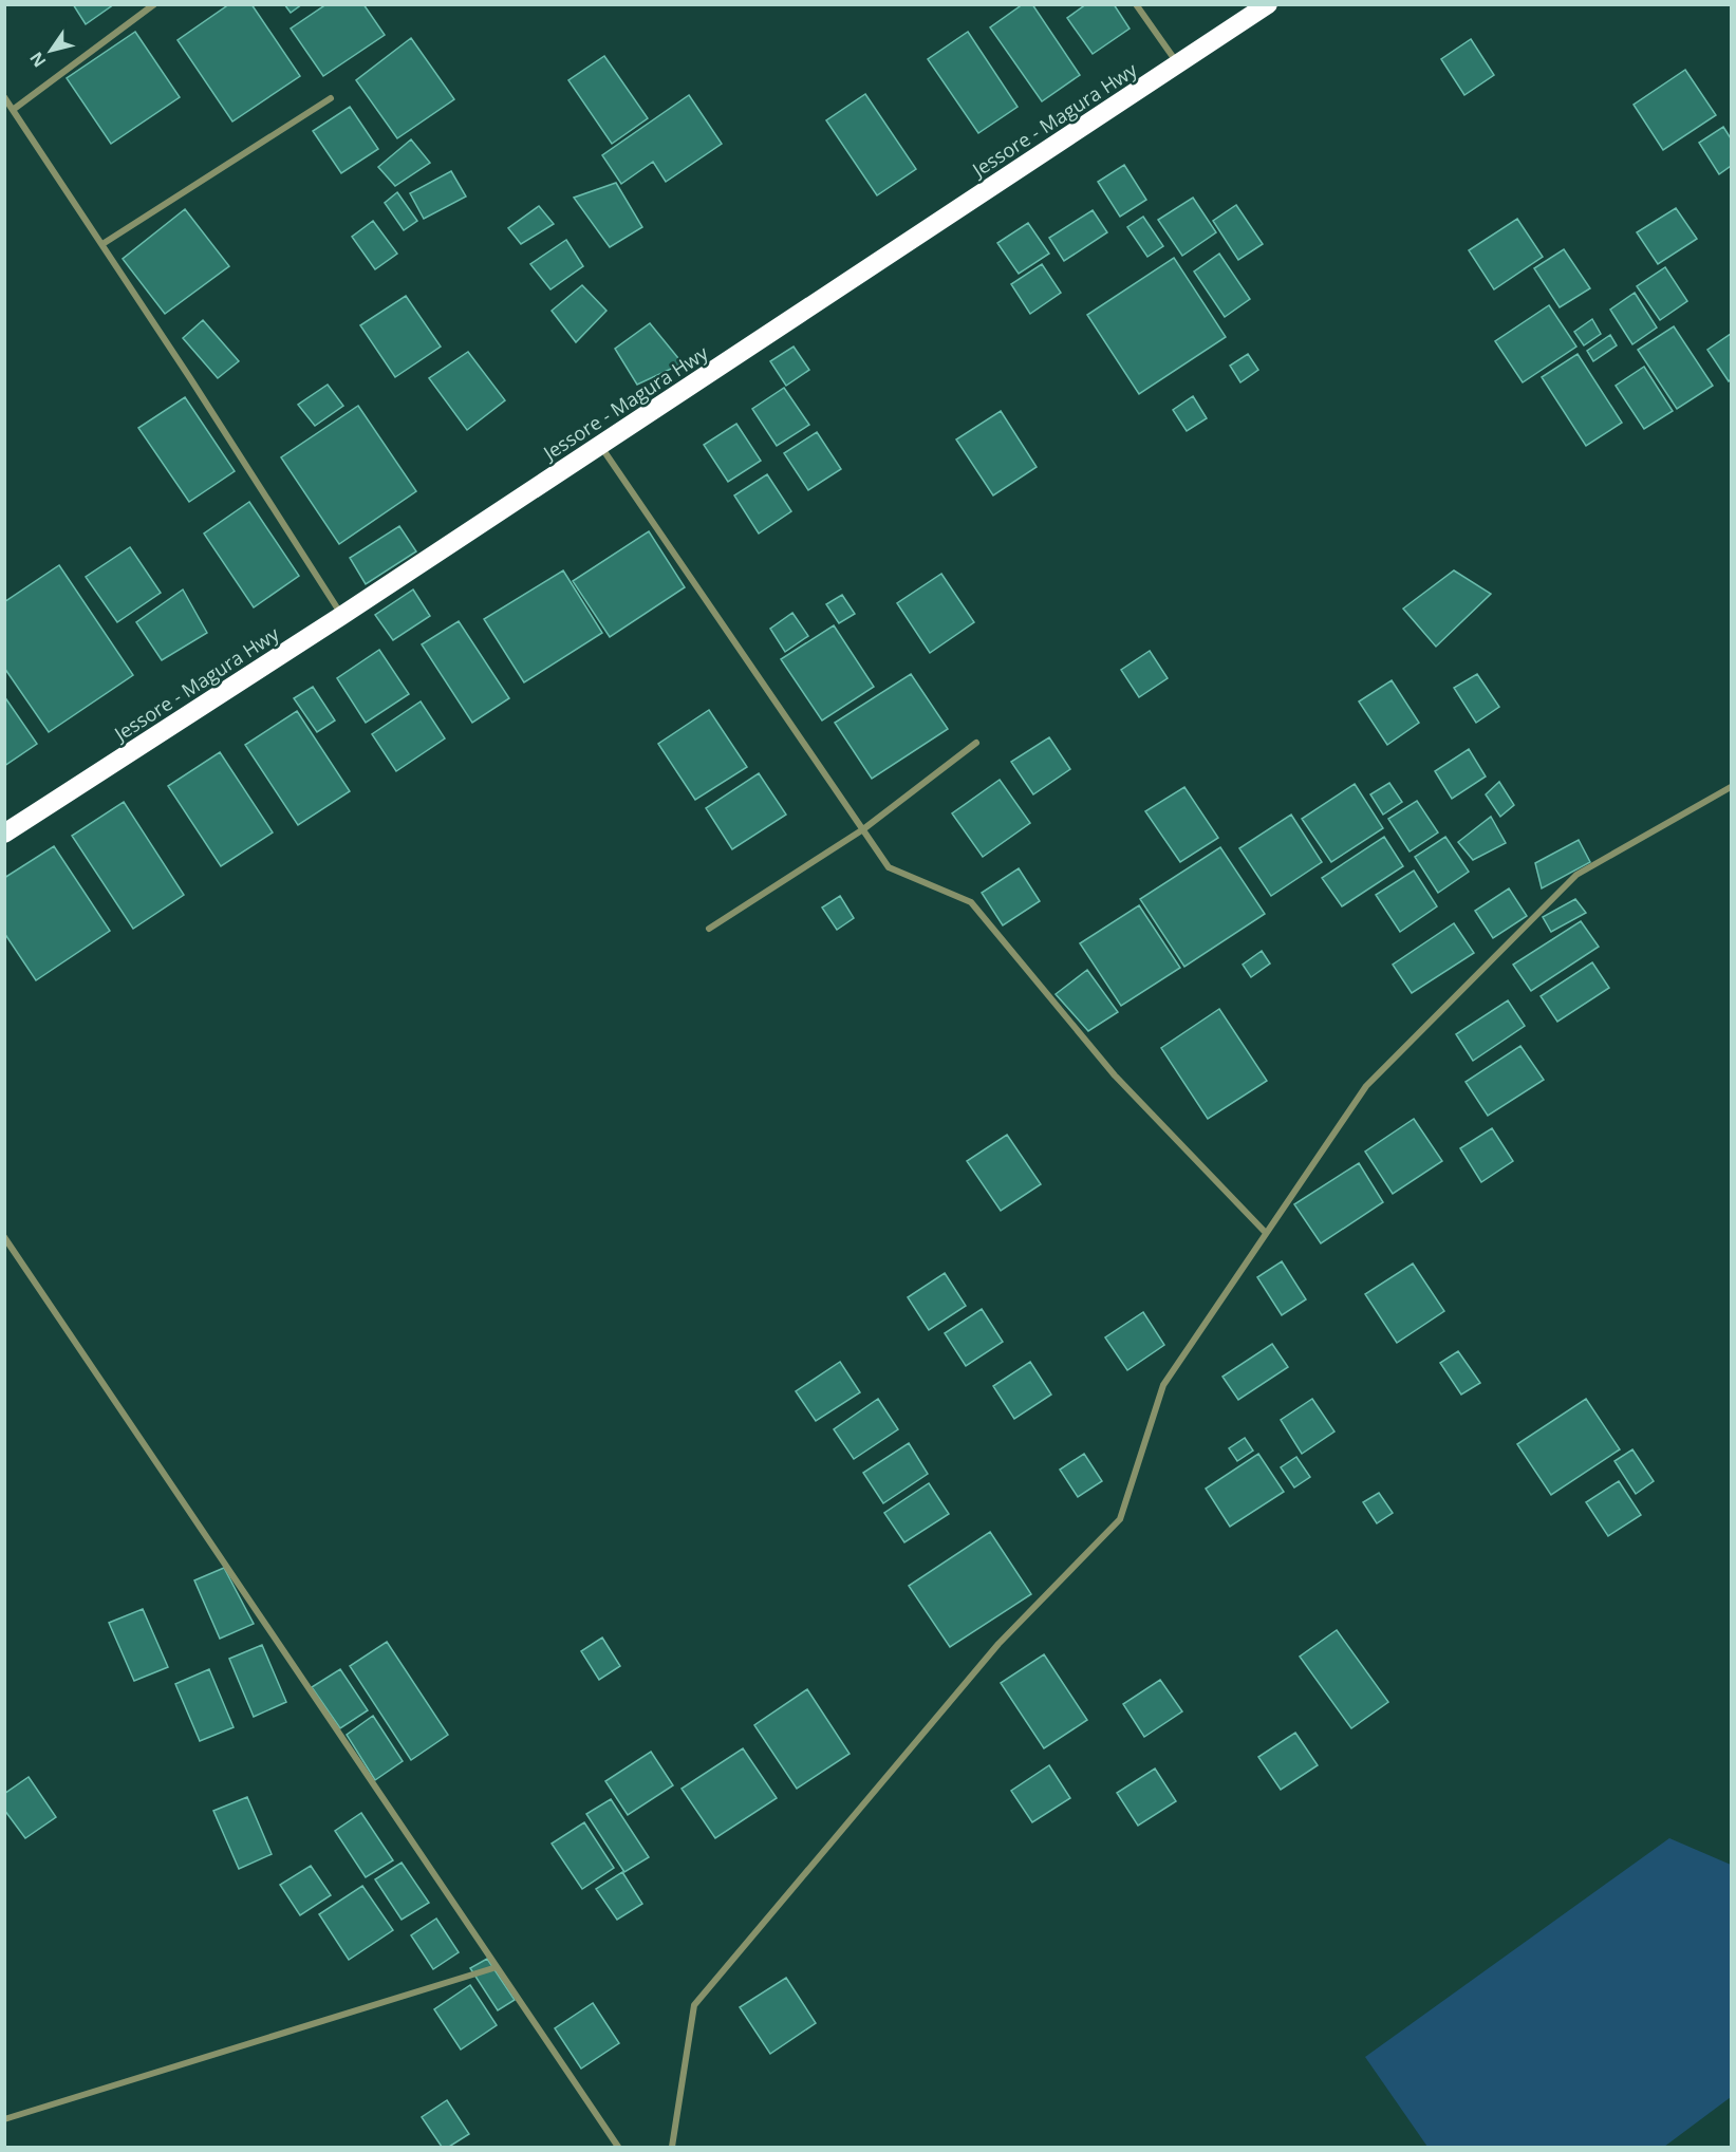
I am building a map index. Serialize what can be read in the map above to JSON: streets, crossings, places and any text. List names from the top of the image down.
{
  "streets": {
    "highway": ["Jessore - Magura Hwy"]
  },
  "north": "bottom left"
}
